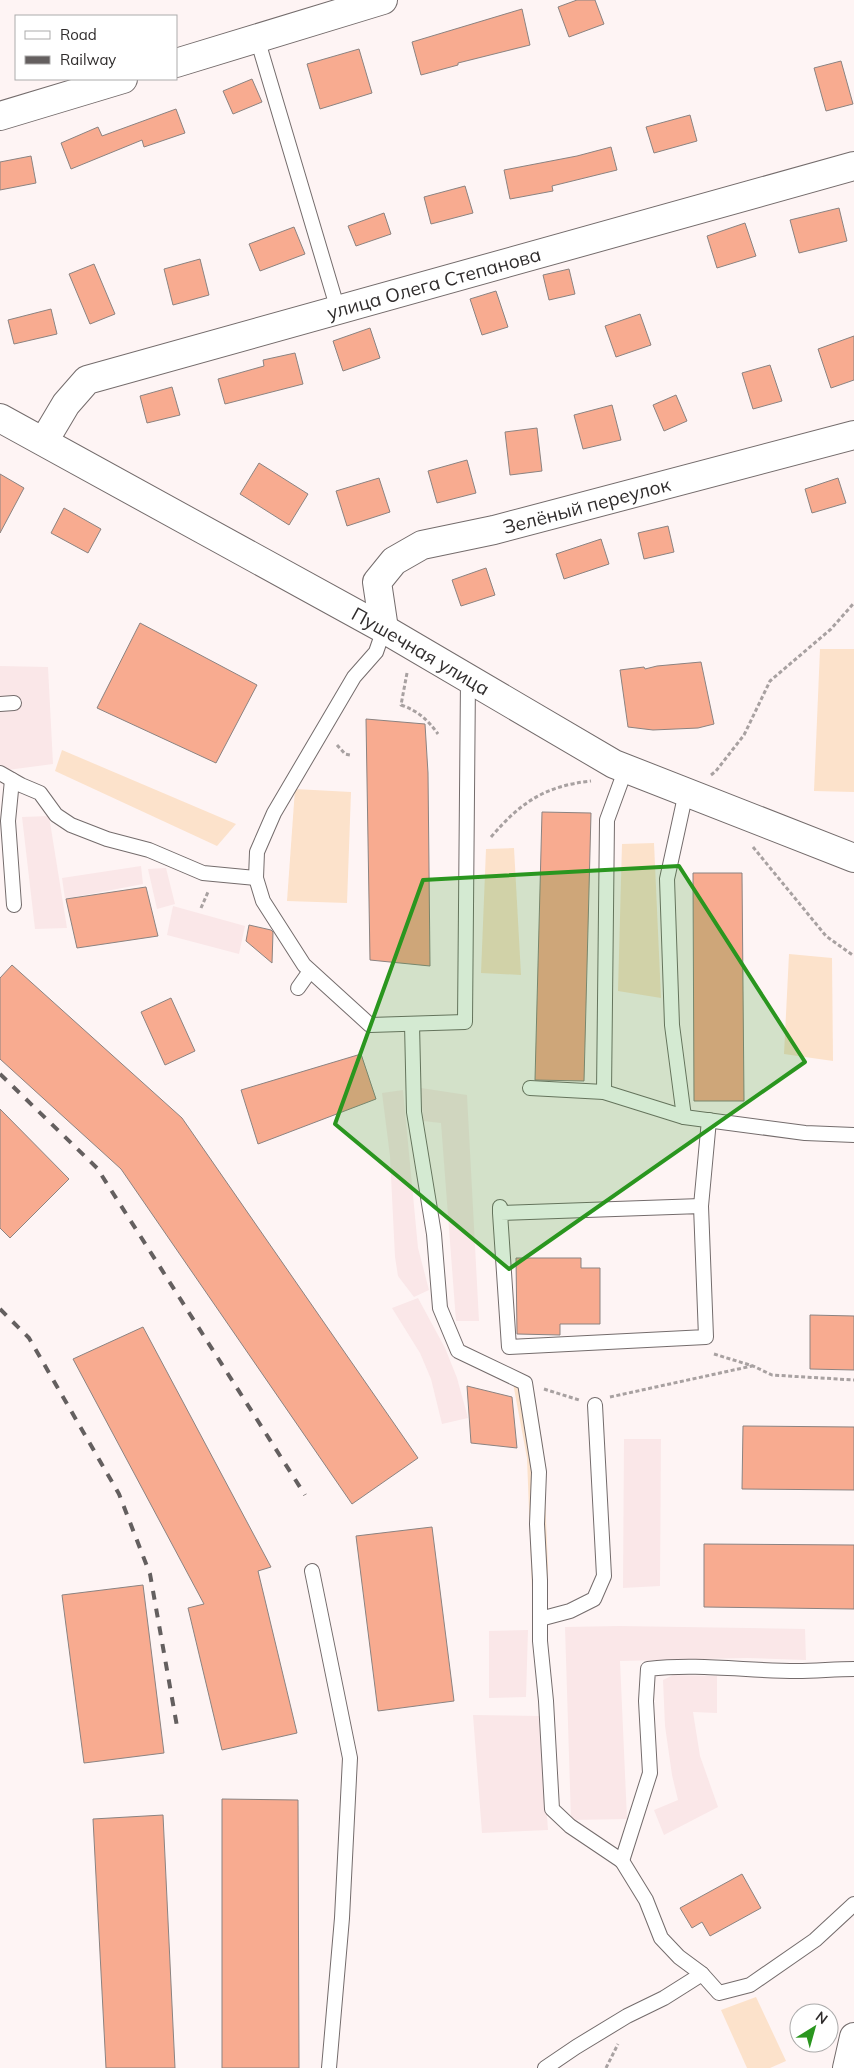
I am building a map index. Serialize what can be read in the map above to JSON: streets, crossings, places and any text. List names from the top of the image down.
{
  "streets": {
    "street": ["улица Олега Степанова", "Зелёный переулок", "Пушечная улица"]
  },
  "crossings": [
    ["улица Олега Степанова", "Пушечная улица"],
    ["Зелёный переулок", "Пушечная улица"]
  ],
  "legend": ["Road", "Railway"],
  "north": "top right"
}
